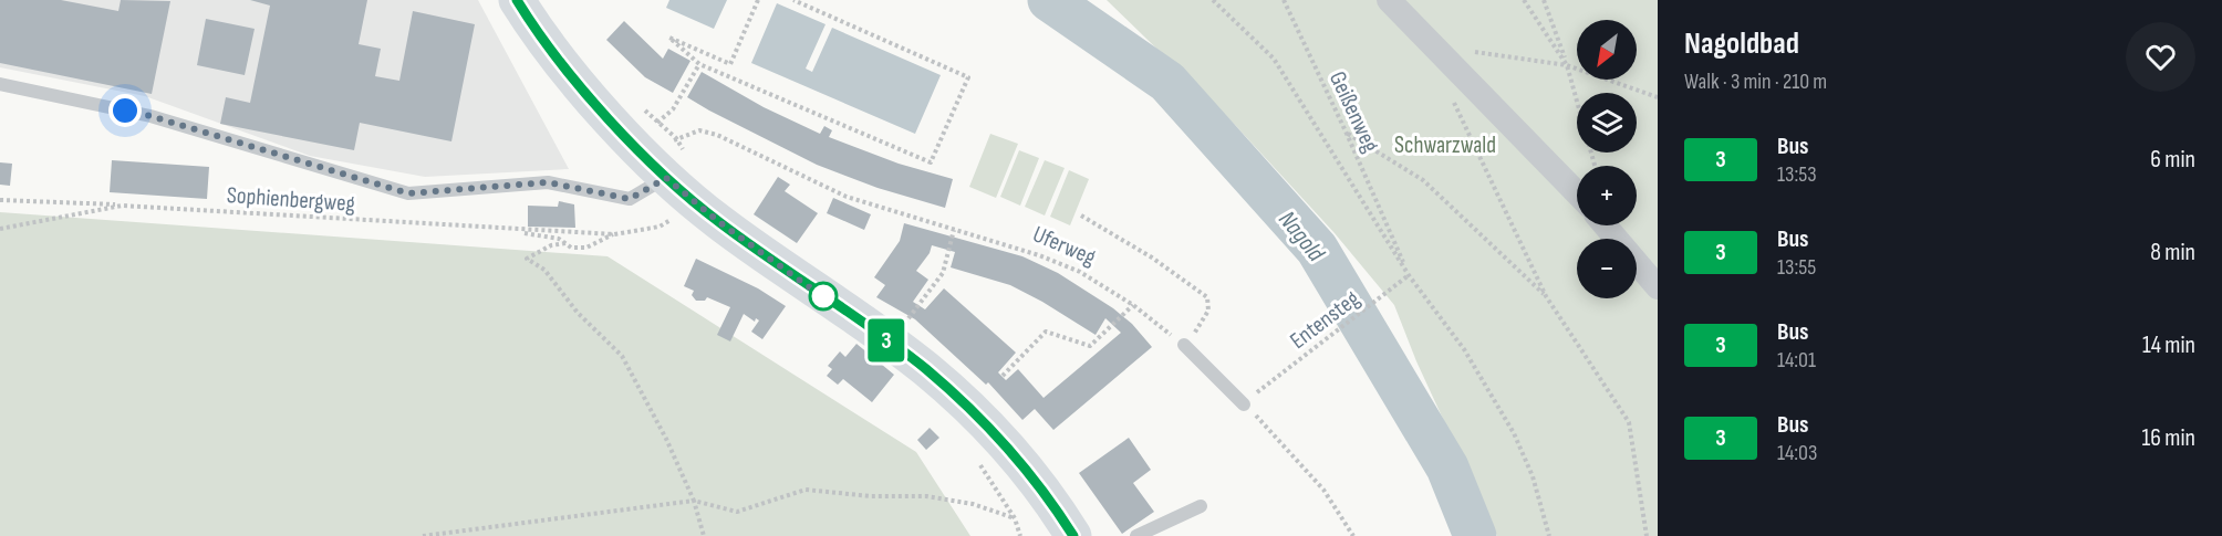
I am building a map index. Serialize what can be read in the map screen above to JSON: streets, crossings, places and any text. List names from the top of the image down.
{
  "streets": {
    "path": [
      "Geißenweg",
      "Sophienbergweg",
      "Uferweg",
      "Entensteg"
    ]
  },
  "crossings": [
    ["Geißenweg", "Entensteg"]
  ],
  "water": ["Nagold"],
  "parks": ["Schwarzwald"],
  "lines": ["bus line 3"],
  "north": "bottom left",
  "page": {
    "on_map": "3",
    "heading": ["Nagoldbad", "Walk · 3 min · 210 m"],
    "map_buttons": ["+", "−"],
    "list": [
      {
        "mark": "3",
        "name": "Bus",
        "note": "13:53",
        "value": "6 min"
      },
      {
        "mark": "3",
        "name": "Bus",
        "note": "13:55",
        "value": "8 min"
      },
      {
        "mark": "3",
        "name": "Bus",
        "note": "14:01",
        "value": "14 min"
      },
      {
        "mark": "3",
        "name": "Bus",
        "note": "14:03",
        "value": "16 min"
      }
    ]
  }
}
